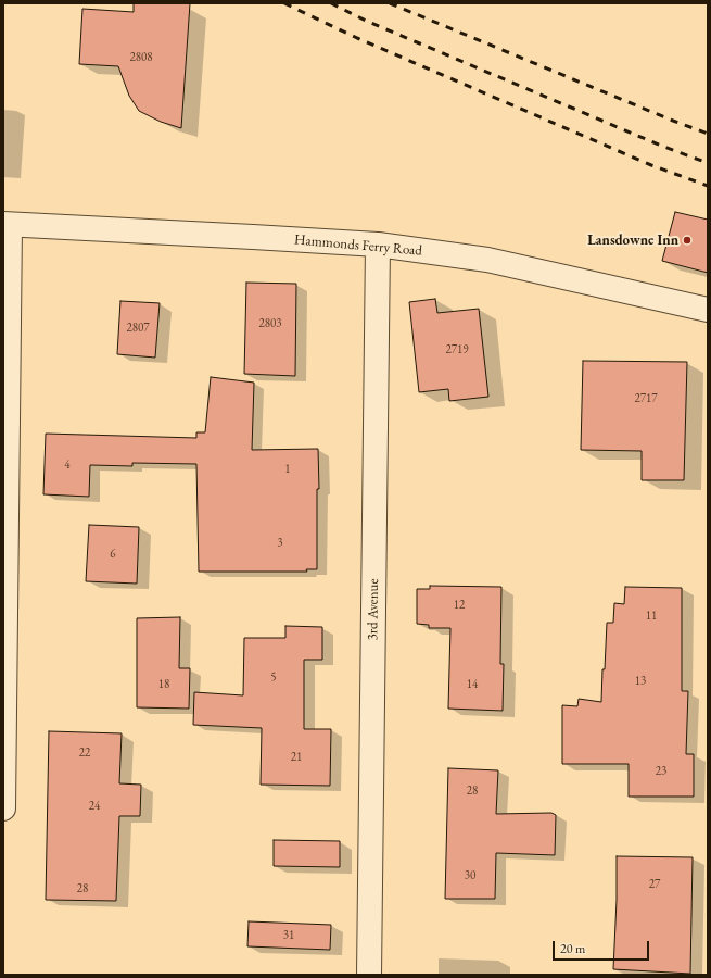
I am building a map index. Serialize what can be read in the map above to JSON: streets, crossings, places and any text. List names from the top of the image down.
{
  "streets": {
    "street": ["Hammonds Ferry Road", "3rd Avenue"]
  },
  "crossings": [
    ["Hammonds Ferry Road", "3rd Avenue"]
  ],
  "places": ["Lansdowne Inn"],
  "house_numbers": [
    "2808",
    "2803",
    "2807",
    "2719",
    "2717",
    "4",
    "1",
    "3",
    "6",
    "12",
    "11",
    "5",
    "13",
    "18",
    "14",
    "22",
    "21",
    "23",
    "28",
    "24",
    "30",
    "27",
    "28",
    "31"
  ],
  "scale_bar": "20 m"
}
